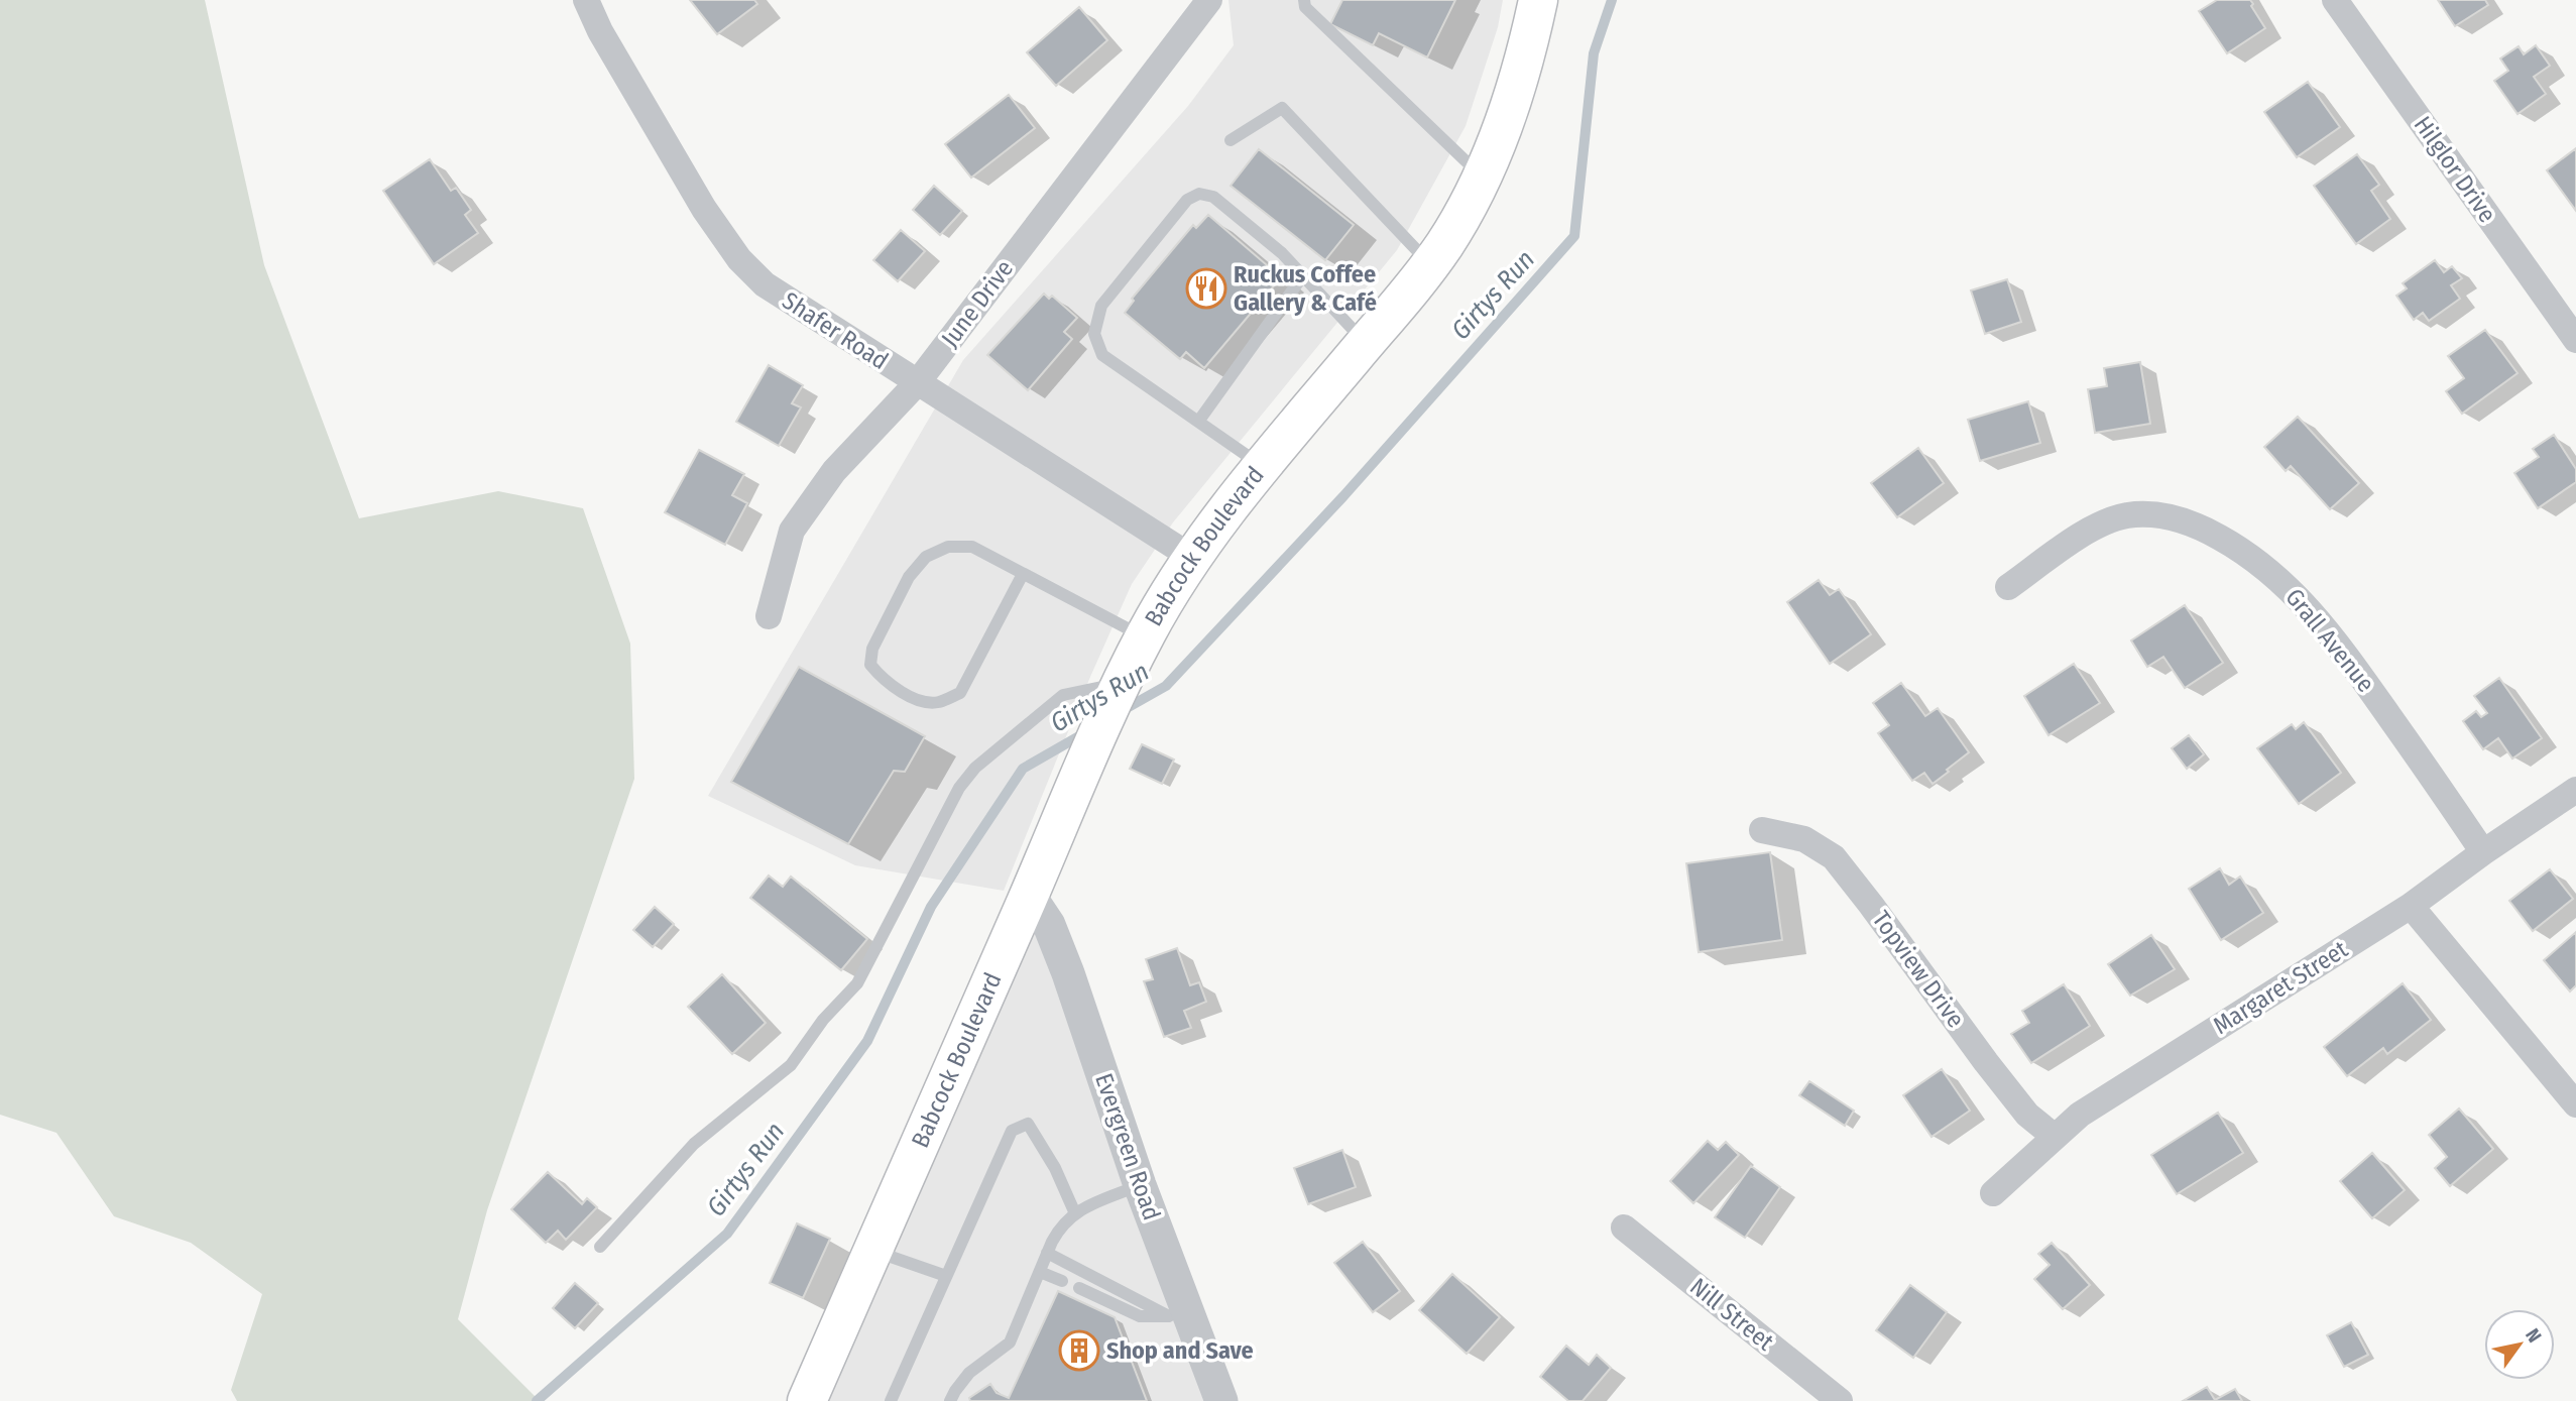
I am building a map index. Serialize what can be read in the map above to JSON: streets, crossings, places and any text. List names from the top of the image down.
{
  "streets": {
    "main road": ["Babcock Boulevard"],
    "street": [
      "Hilglor Drive",
      "June Drive",
      "Shafer Road",
      "Grall Avenue",
      "Topview Drive",
      "Margaret Street",
      "Evergreen Road",
      "Nill Street"
    ]
  },
  "crossings": [
    ["June Drive", "Shafer Road"],
    ["Shafer Road", "Babcock Boulevard"],
    ["Babcock Boulevard", "Evergreen Road"],
    ["Grall Avenue", "Margaret Street"],
    ["Topview Drive", "Margaret Street"]
  ],
  "water": ["Girtys Run"],
  "places": {
    "restaurant": ["Ruckus Coffee Gallery & Café"],
    "building": ["Shop and Save"]
  },
  "north": "top right"
}
